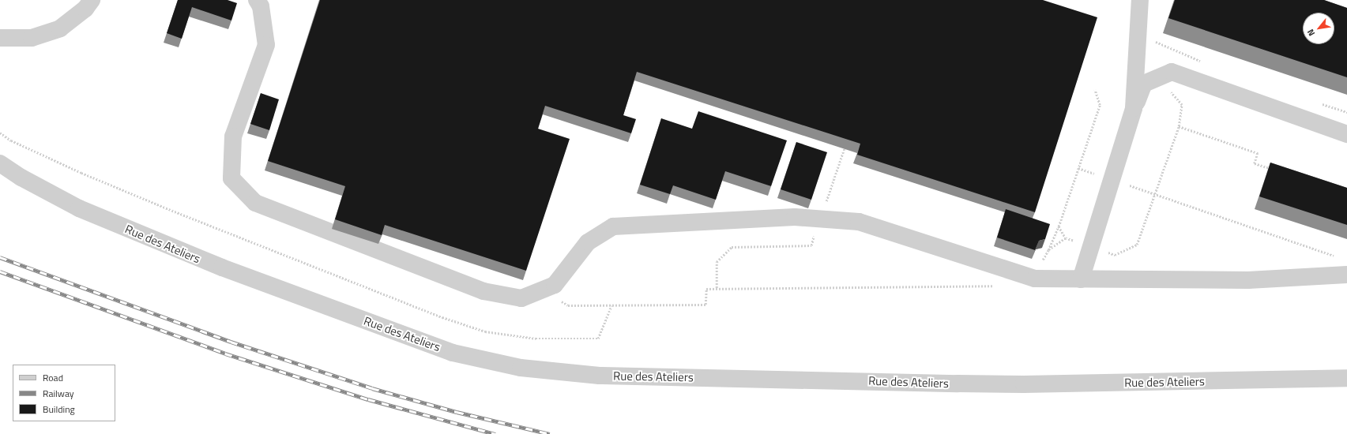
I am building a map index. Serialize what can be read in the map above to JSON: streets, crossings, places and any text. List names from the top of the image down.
{
  "streets": {
    "street": ["Rue des Ateliers"]
  },
  "legend": ["Road", "Railway", "Building"],
  "north": "bottom left"
}
